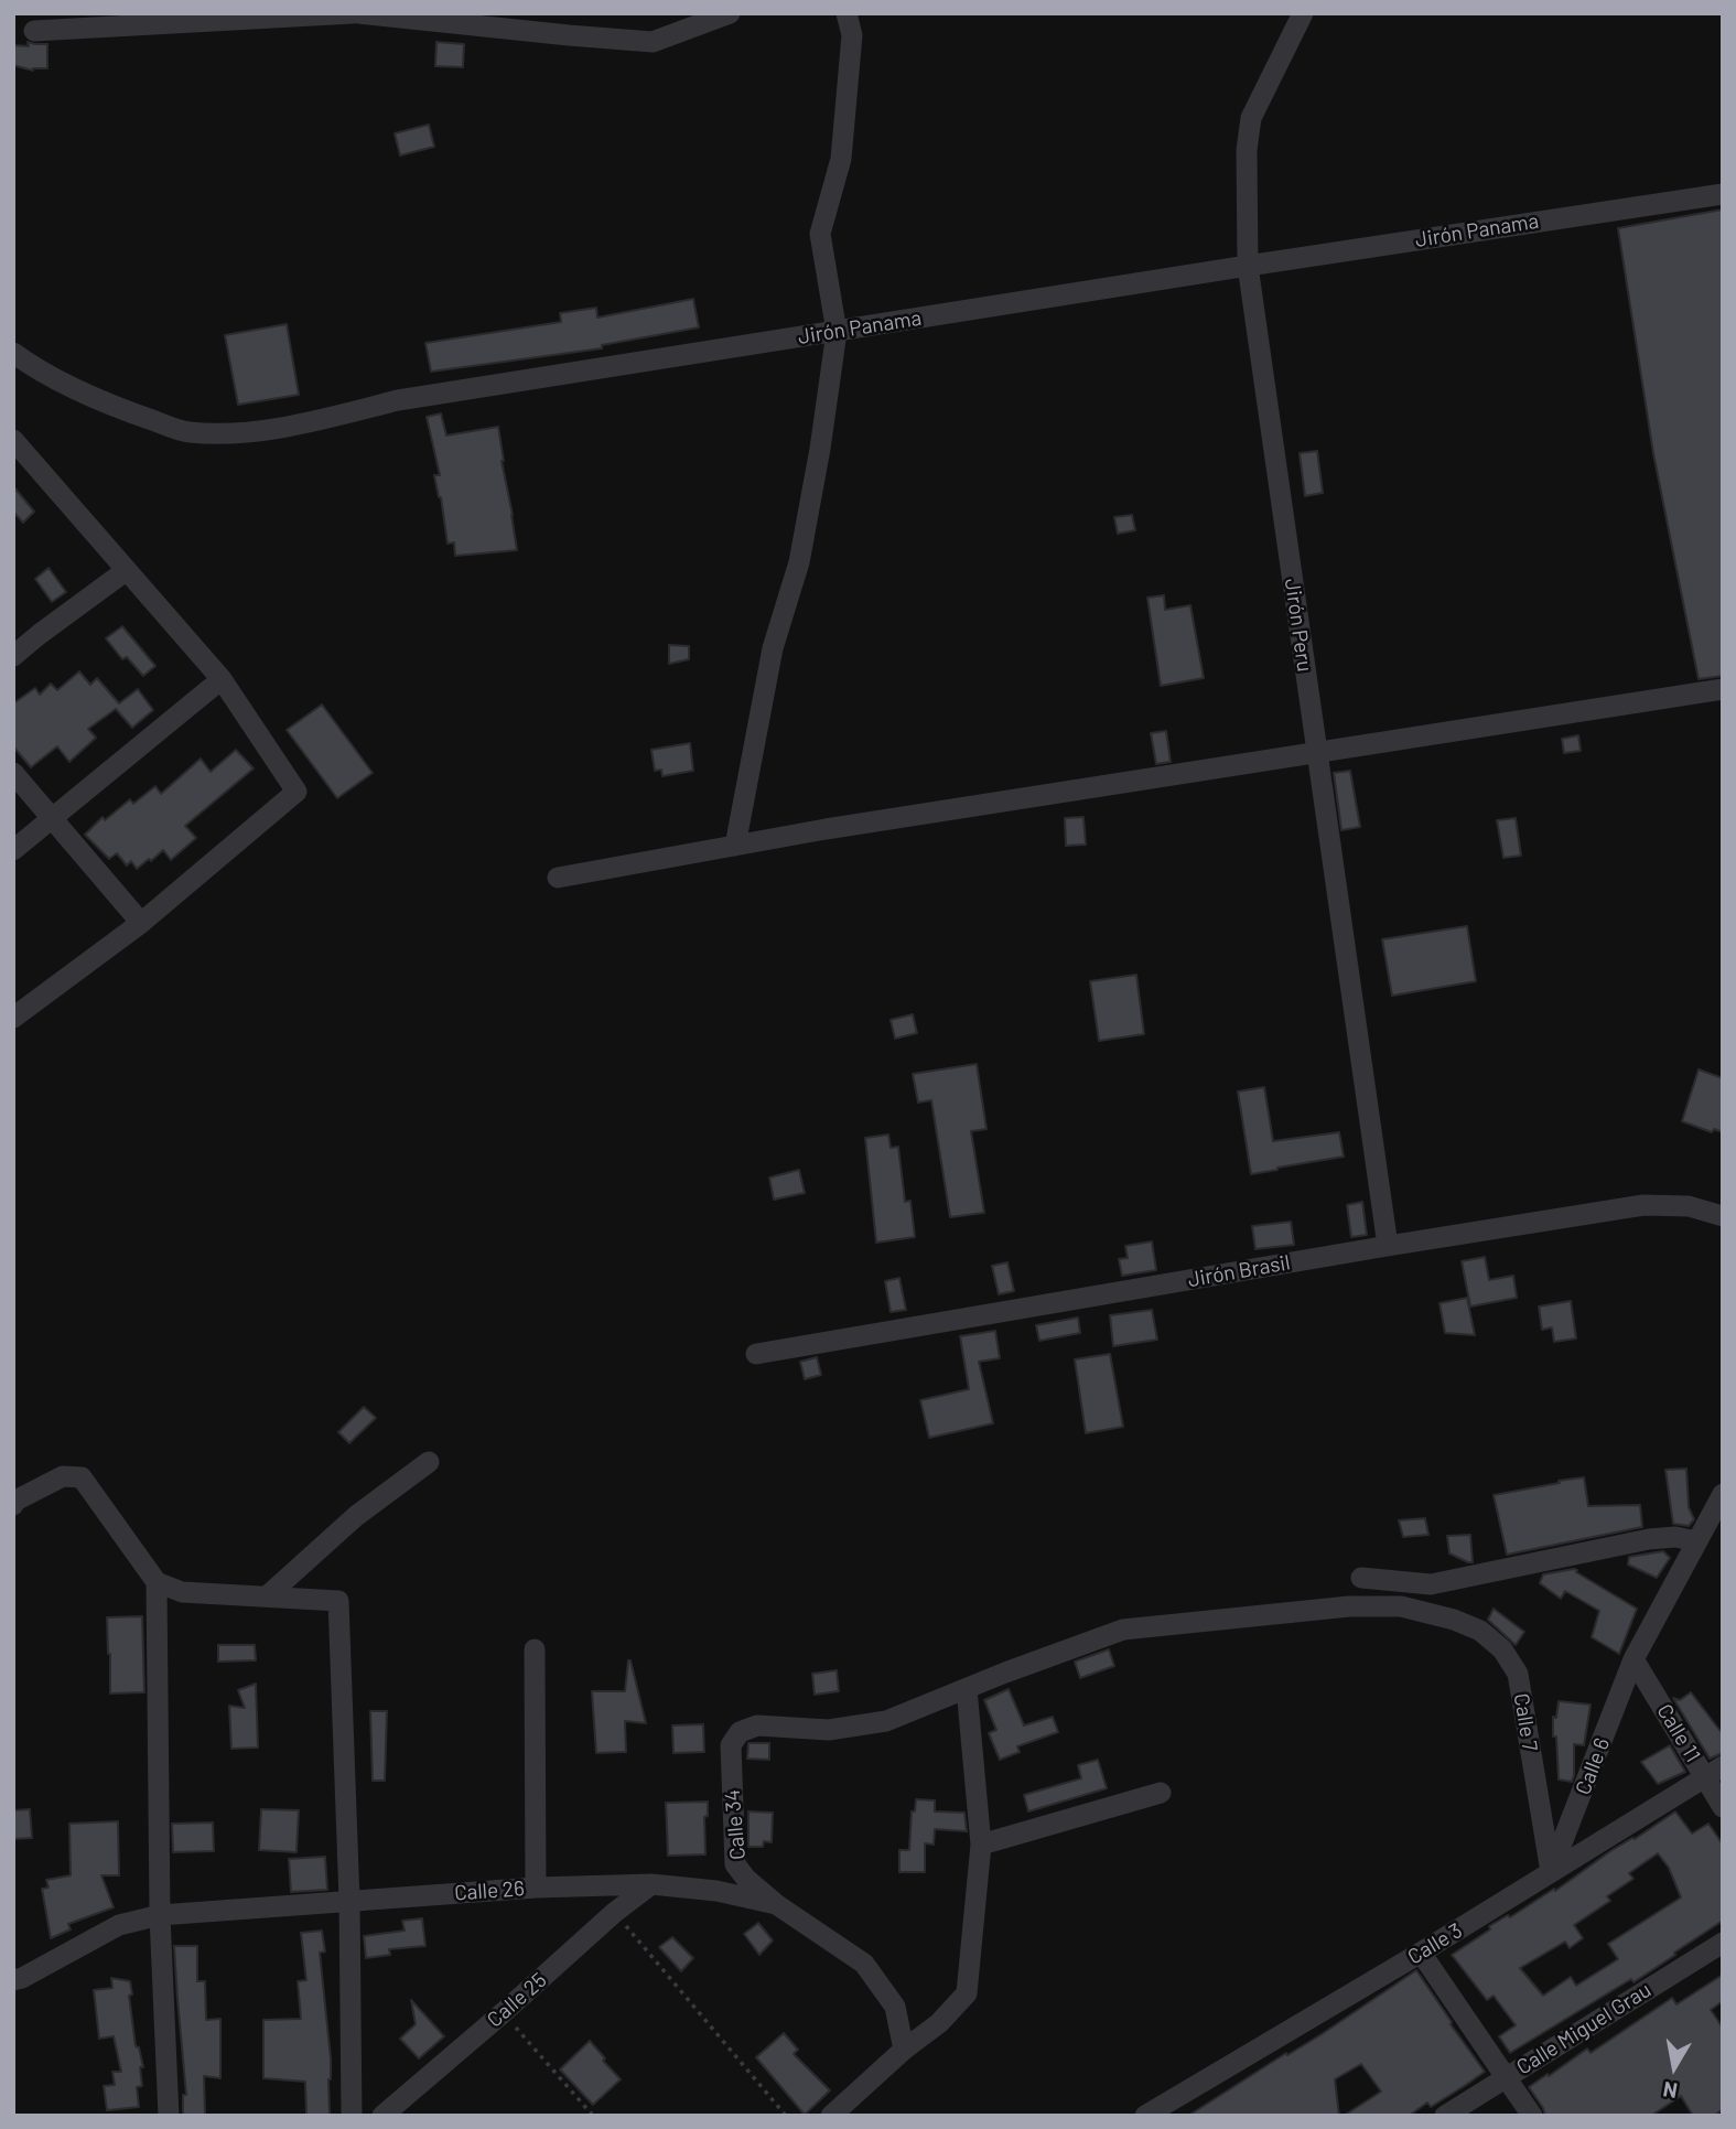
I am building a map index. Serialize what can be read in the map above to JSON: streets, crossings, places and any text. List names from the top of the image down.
{
  "streets": {
    "street": [
      "Jirón Panama",
      "Jirón Peru",
      "Jirón Brasil",
      "Calle 7",
      "Calle 11",
      "Calle 6",
      "Calle 34",
      "Calle 26",
      "Calle 3",
      "Calle 25",
      "Calle Miguel Grau"
    ]
  },
  "crossings": [
    ["Jirón Panama", "Jirón Peru"],
    ["Jirón Peru", "Jirón Brasil"],
    ["Calle 7", "Calle 6"],
    ["Calle 7", "Calle 34"],
    ["Calle 7", "Calle 3"],
    ["Calle 11", "Calle 6"],
    ["Calle 11", "Calle 3"],
    ["Calle 6", "Calle 3"],
    ["Calle 34", "Calle 26"],
    ["Calle 26", "Calle 25"]
  ],
  "north": "bottom"
}
